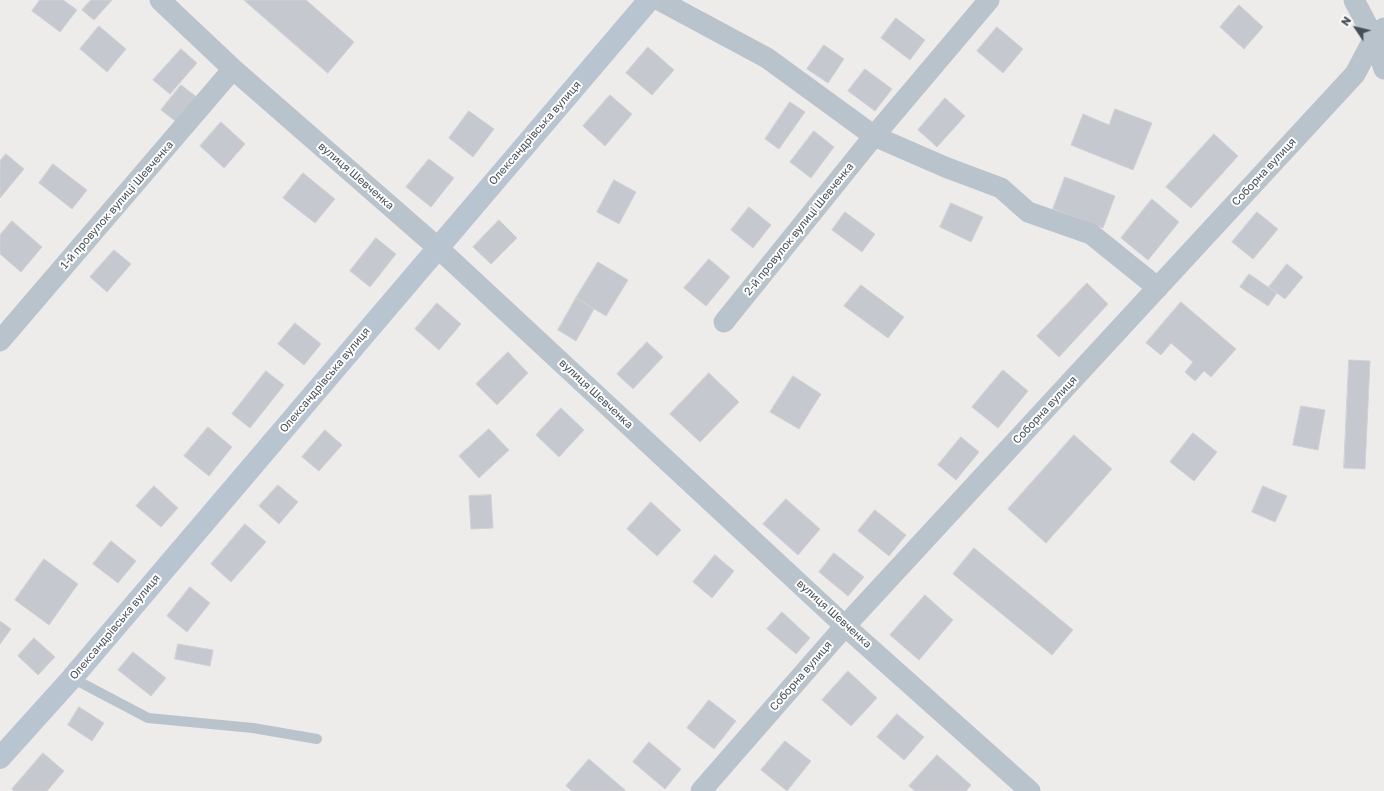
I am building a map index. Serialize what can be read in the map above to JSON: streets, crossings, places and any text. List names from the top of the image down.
{
  "streets": {
    "main road": ["Олександрівська вулиця"],
    "street": [
      "Соборна вулиця",
      "вулиця Шевченка",
      "1-й провулок вулиці Шевченка",
      "2-й провулок вулиці Шевченка"
    ]
  },
  "crossings": [
    ["Олександрівська вулиця", "вулиця Шевченка"],
    ["Соборна вулиця", "вулиця Шевченка"],
    ["вулиця Шевченка", "1-й провулок вулиці Шевченка"]
  ],
  "north": "top left"
}
